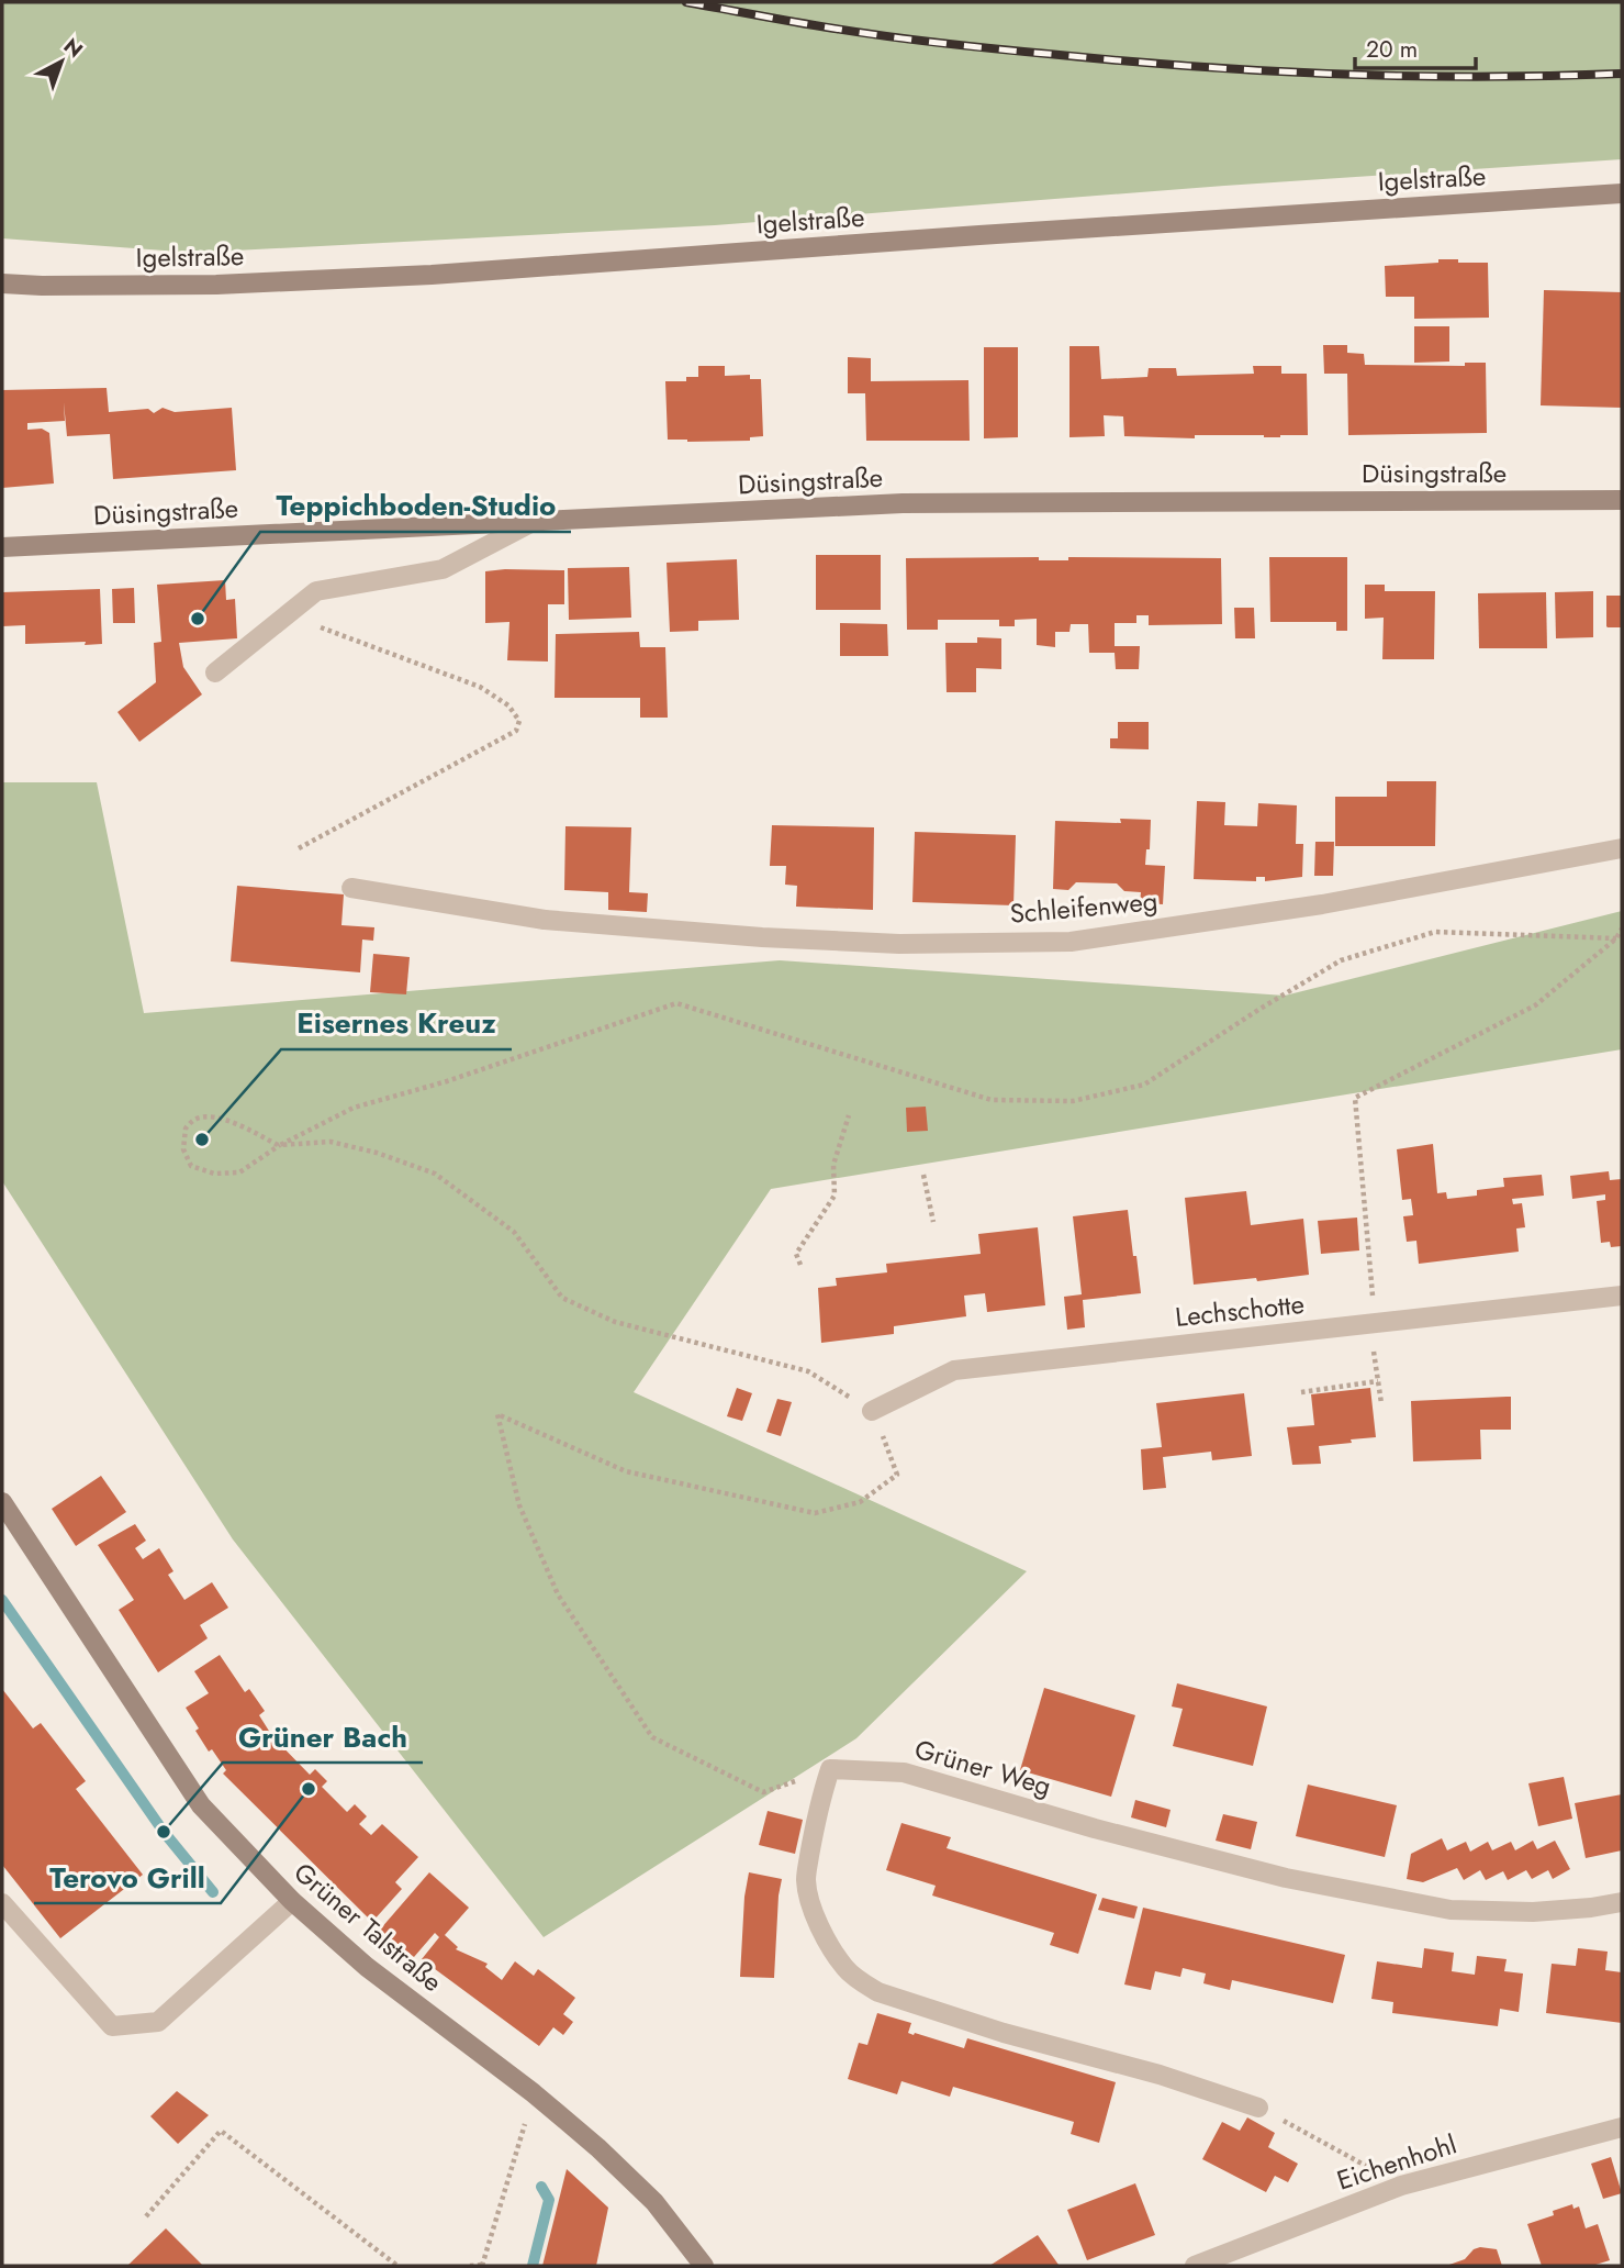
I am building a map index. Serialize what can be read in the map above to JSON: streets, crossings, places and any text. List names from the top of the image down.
{
  "streets": {
    "main road": ["Igelstraße", "Düsingstraße", "Grüner Talstraße"],
    "street": [
      "Schleifenweg",
      "Lechschotte",
      "Grüner Weg",
      "Eichenhohl"
    ]
  },
  "places": [
    "Teppichboden-Studio",
    "Eisernes Kreuz",
    "Terovo Grill",
    "Grüner Bach"
  ],
  "scale_bar": "20 m",
  "north": "top right"
}
